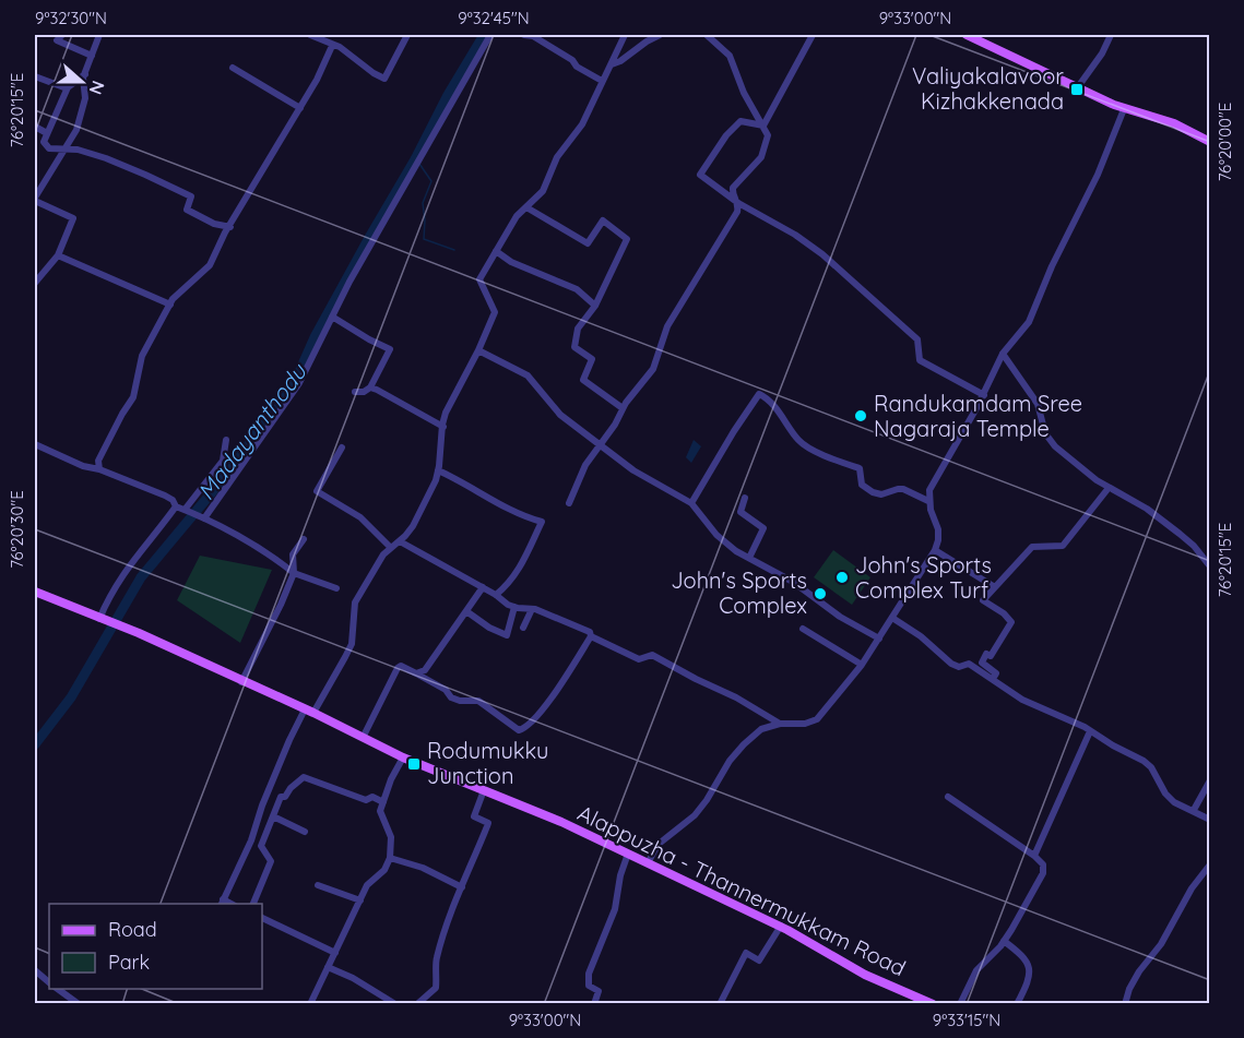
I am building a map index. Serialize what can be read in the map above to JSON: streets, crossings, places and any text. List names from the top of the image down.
{
  "streets": {
    "main road": ["Alappuzha - Thannermukkam Road"]
  },
  "water": ["Madayanthodu"],
  "places": {
    "transit": ["Valiyakalavoor Kizhakkenada", "Rodumukku Junction"],
    "other": ["Randukamdam Sree Nagaraja Temple", "John's Sports Complex Turf", "John's Sports Complex"]
  },
  "legend": ["Road", "Park"],
  "north": "right",
  "coordinates": [
    "9°32'30\"N",
    "9°32'45\"N",
    "9°33'00\"N",
    "76°20'15\"E",
    "76°20'00\"E",
    "76°20'30\"E",
    "9°33'15\"N"
  ]
}
